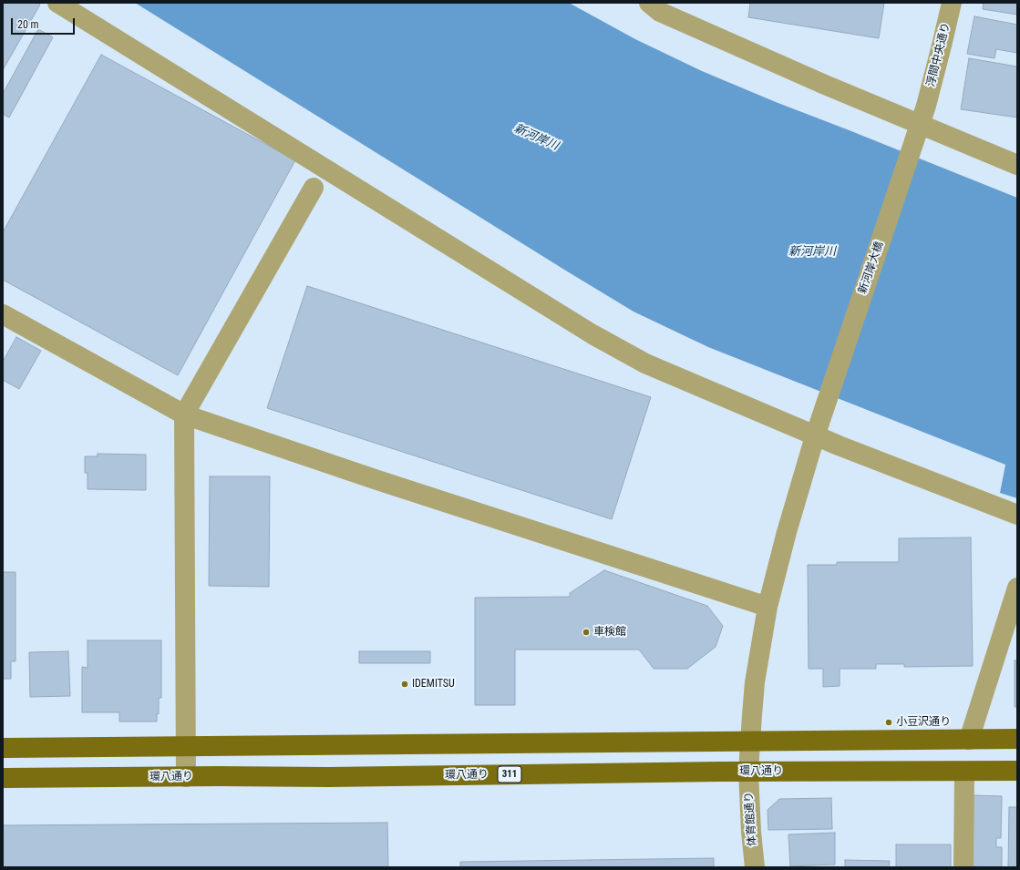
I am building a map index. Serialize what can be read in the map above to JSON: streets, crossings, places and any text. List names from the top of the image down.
{
  "streets": {
    "main road": ["環八通り", "311"],
    "street": ["浮間中央通り", "新河岸大橋", "体育館通り"]
  },
  "crossings": [
    ["浮間中央通り", "新河岸大橋"],
    ["新河岸大橋", "体育館通り"],
    ["環八通り", "体育館通り"]
  ],
  "water": ["新河岸川"],
  "places": ["車検館", "IDEMITSU", "小豆沢通り"],
  "scale_bar": "20 m"
}
